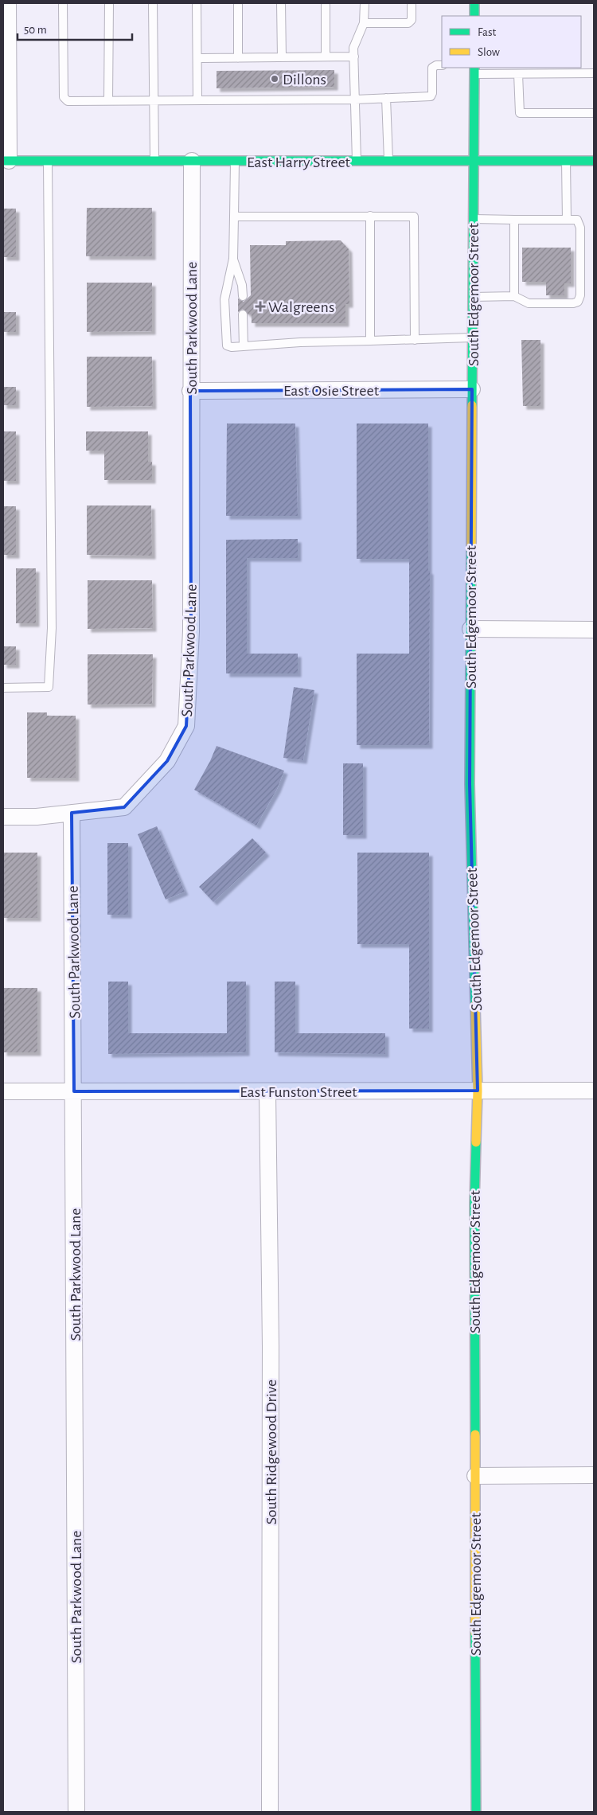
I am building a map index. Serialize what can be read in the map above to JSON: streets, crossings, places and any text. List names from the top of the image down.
{
  "streets": {
    "street": [
      "East Harry Street",
      "South Edgemoor Street",
      "South Parkwood Lane",
      "East Osie Street",
      "East Funston Street",
      "South Ridgewood Drive"
    ]
  },
  "crossings": [
    ["East Harry Street", "South Edgemoor Street"],
    ["East Harry Street", "South Parkwood Lane"],
    ["South Edgemoor Street", "East Osie Street"],
    ["South Edgemoor Street", "East Funston Street"],
    ["South Parkwood Lane", "East Osie Street"],
    ["South Parkwood Lane", "East Funston Street"],
    ["East Funston Street", "South Ridgewood Drive"]
  ],
  "places": {
    "other": ["Dillons"],
    "health": ["Walgreens"]
  },
  "legend": ["Fast", "Slow"],
  "scale_bar": "50 m"
}
